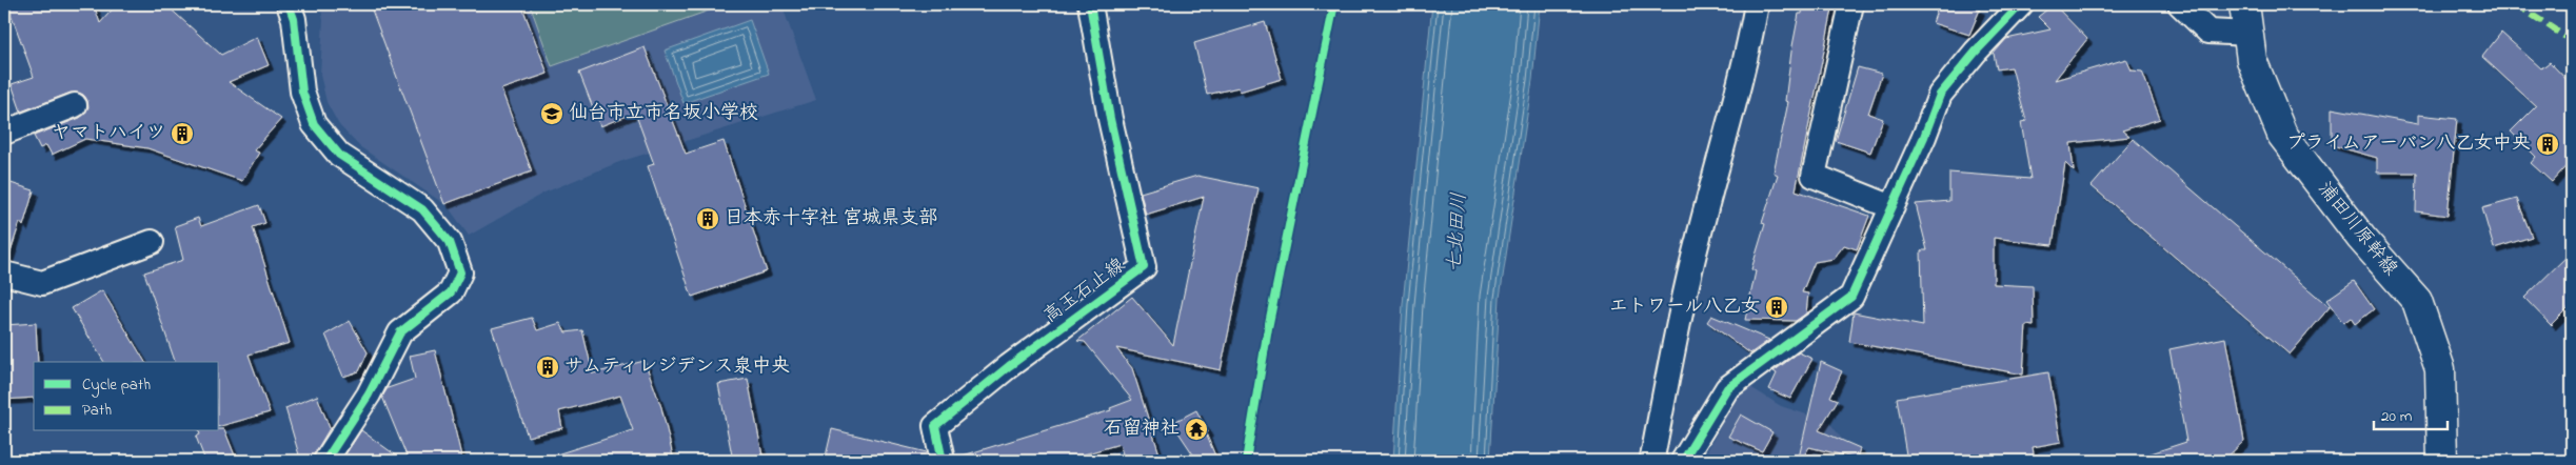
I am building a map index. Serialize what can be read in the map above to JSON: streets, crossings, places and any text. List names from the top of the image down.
{
  "streets": {
    "street": ["浦田川原幹線", "高玉石止線"]
  },
  "water": ["七北田川"],
  "places": {
    "school or university": ["仙台市立市名坂小学校"],
    "building": [
      "ヤマトハイツ",
      "プライムアーバン八乙女中央",
      "日本赤十字社 宮城県支部",
      "エトワール八乙女",
      "サムティレジデンス泉中央"
    ],
    "temple": ["石留神社"]
  },
  "legend": ["Cycle path", "Path"],
  "scale_bar": "20 m"
}
